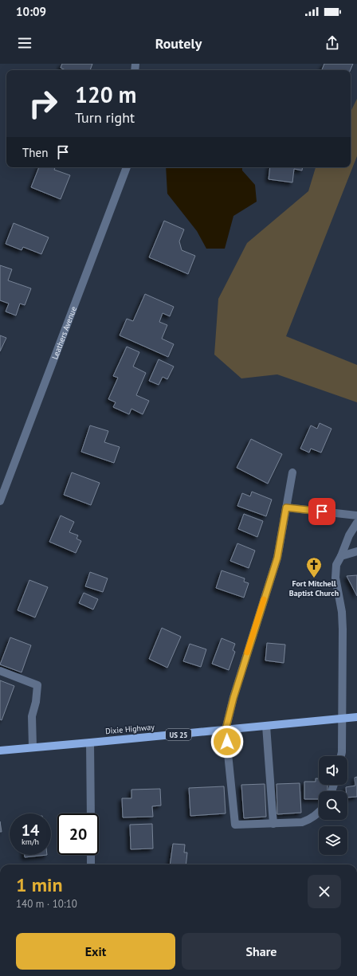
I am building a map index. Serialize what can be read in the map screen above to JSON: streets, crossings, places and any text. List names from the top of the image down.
{
  "streets": {
    "main road": ["Dixie Highway", "US 25"],
    "street": ["Leathers Avenue"]
  },
  "places": {
    "church": ["Fort Mitchell Baptist Church"]
  },
  "page": {
    "status": "10:09",
    "header": "Routely",
    "turn": ["120 m", "Turn right"],
    "then": "Then",
    "speed": "14 km/h",
    "limit": "20",
    "heading": ["1 min", "140 m · 10:10"],
    "buttons": ["Exit", "Share"]
  }
}
